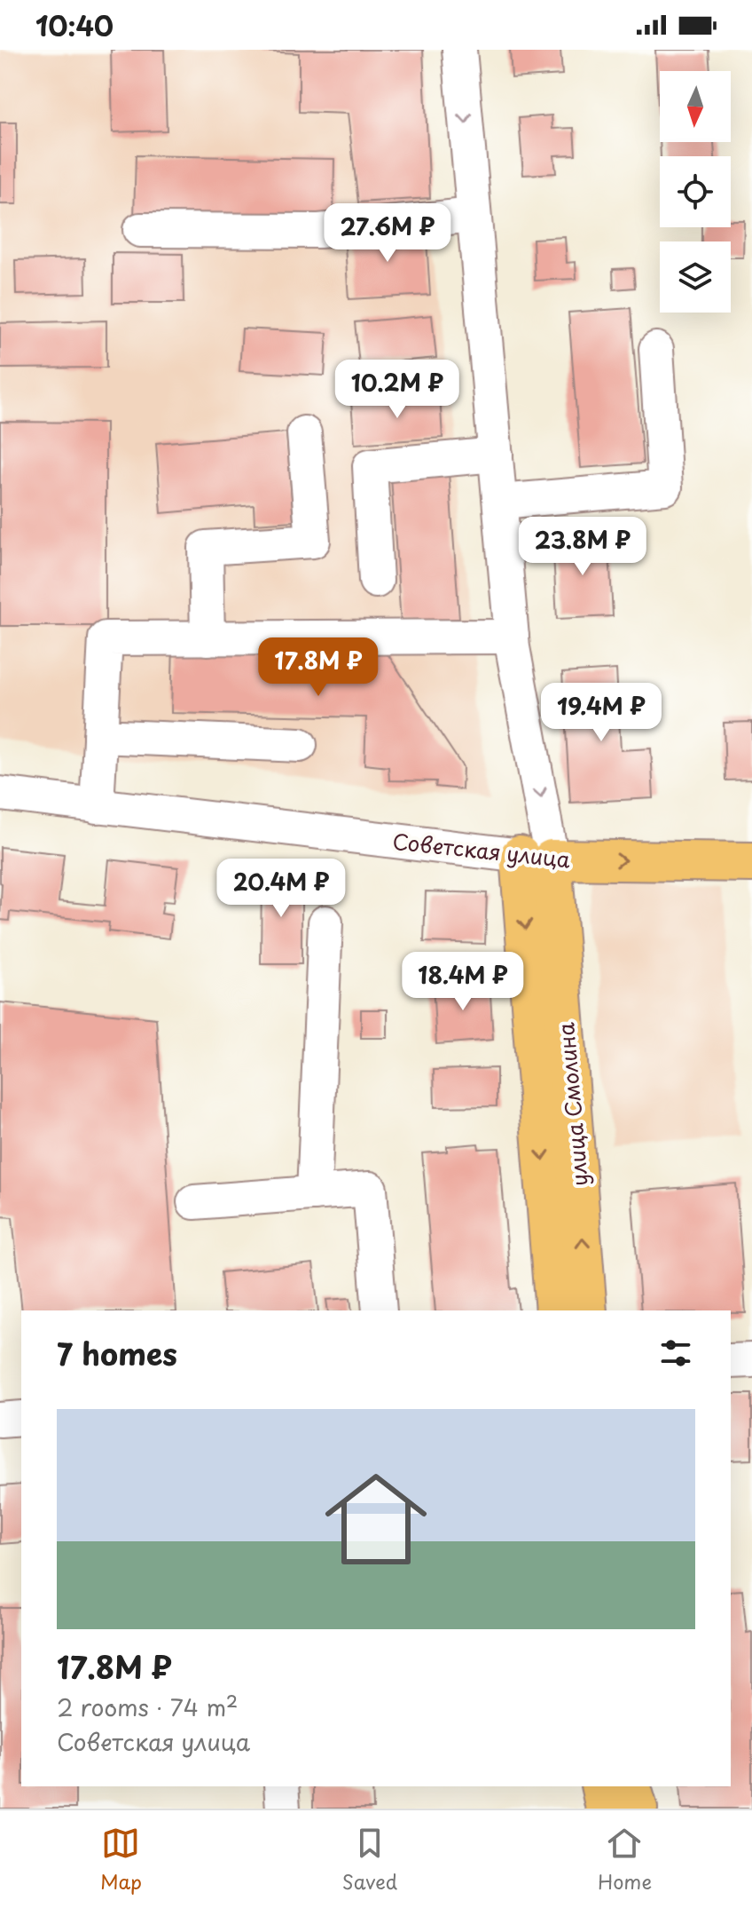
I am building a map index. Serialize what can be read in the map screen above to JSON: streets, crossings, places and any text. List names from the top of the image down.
{
  "streets": {
    "main road": ["Советская улица", "улица Смолина"]
  },
  "crossings": [
    ["Советская улица", "улица Смолина"]
  ],
  "north": "bottom",
  "page": {
    "status": "10:40",
    "price": [
      "27.6M ₽",
      "10.2M ₽",
      "23.8M ₽",
      "17.8M ₽",
      "19.4M ₽",
      "20.4M ₽",
      "18.4M ₽"
    ],
    "heading": "7 homes",
    "list": [
      {
        "name": "17.8M ₽",
        "note": "2 rooms · 74 m² · Советская улица"
      }
    ],
    "tabs": ["Map", "Saved", "Home"]
  }
}
